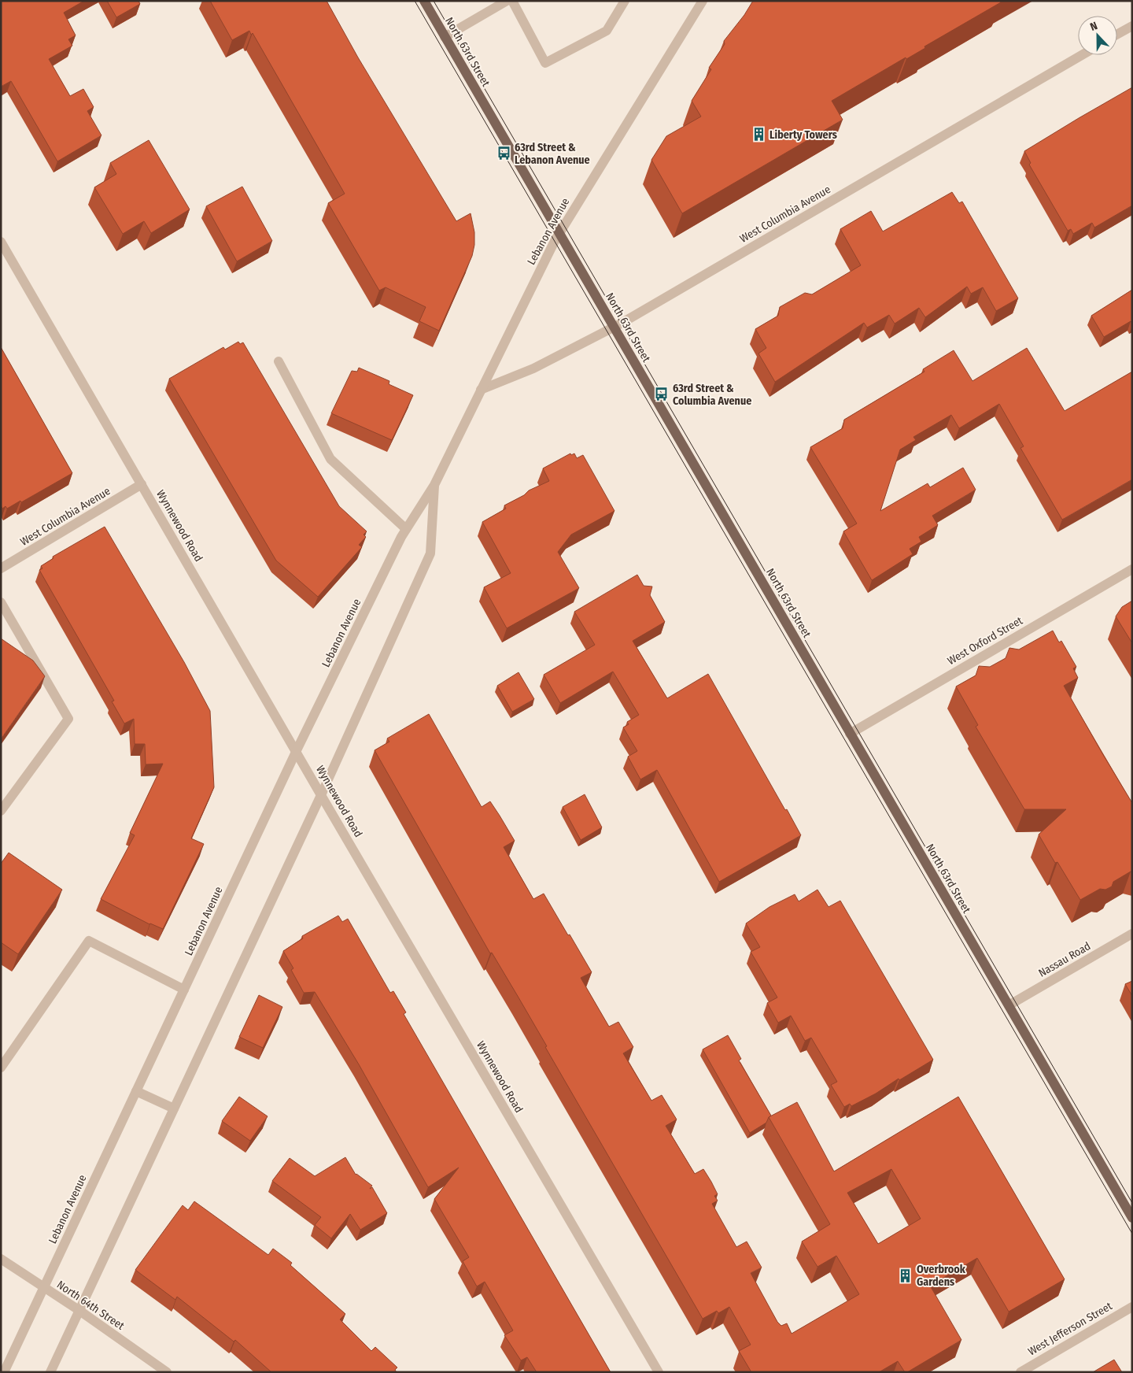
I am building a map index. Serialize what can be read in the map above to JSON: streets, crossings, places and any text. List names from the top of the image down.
{
  "streets": {
    "main road": ["North 63rd Street"],
    "street": [
      "West Columbia Avenue",
      "Lebanon Avenue",
      "Wynnewood Road",
      "West Oxford Street",
      "Nassau Road",
      "North 64th Street",
      "West Jefferson Street"
    ]
  },
  "crossings": [
    ["North 63rd Street", "West Columbia Avenue"],
    ["North 63rd Street", "Lebanon Avenue"],
    ["North 63rd Street", "West Oxford Street"],
    ["North 63rd Street", "Nassau Road"],
    ["West Columbia Avenue", "Lebanon Avenue"],
    ["West Columbia Avenue", "Wynnewood Road"],
    ["Lebanon Avenue", "Wynnewood Road"],
    ["Lebanon Avenue", "North 64th Street"]
  ],
  "places": {
    "building": ["Liberty Towers", "Overbrook Gardens"],
    "bus stop": ["63rd Street & Lebanon Avenue", "63rd Street & Columbia Avenue"]
  },
  "north": "top"
}
